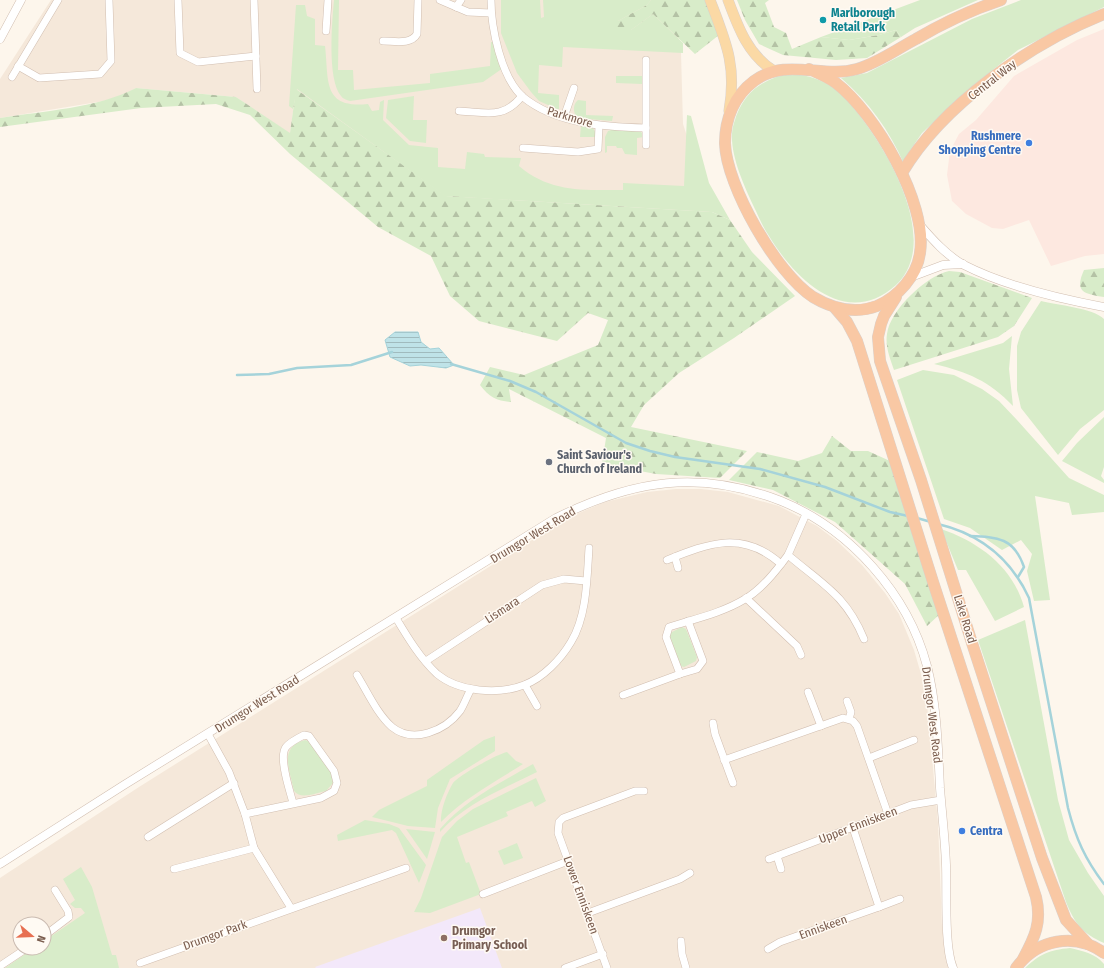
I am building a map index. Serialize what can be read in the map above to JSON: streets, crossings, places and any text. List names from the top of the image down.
{
  "streets": {
    "highway": ["Central Way", "Lake Road"],
    "street": [
      "Parkmore",
      "Drumgor West Road",
      "Lismara",
      "Upper Enniskeen",
      "Lower Enniskeen",
      "Enniskeen",
      "Drumgor Park"
    ]
  },
  "crossings": [
    ["Drumgor West Road", "Upper Enniskeen"]
  ],
  "places": [
    "Marlborough Retail Park",
    "Rushmere Shopping Centre",
    "Saint Saviour's Church of Ireland",
    "Centra",
    "Drumgor Primary School"
  ],
  "north": "right"
}
